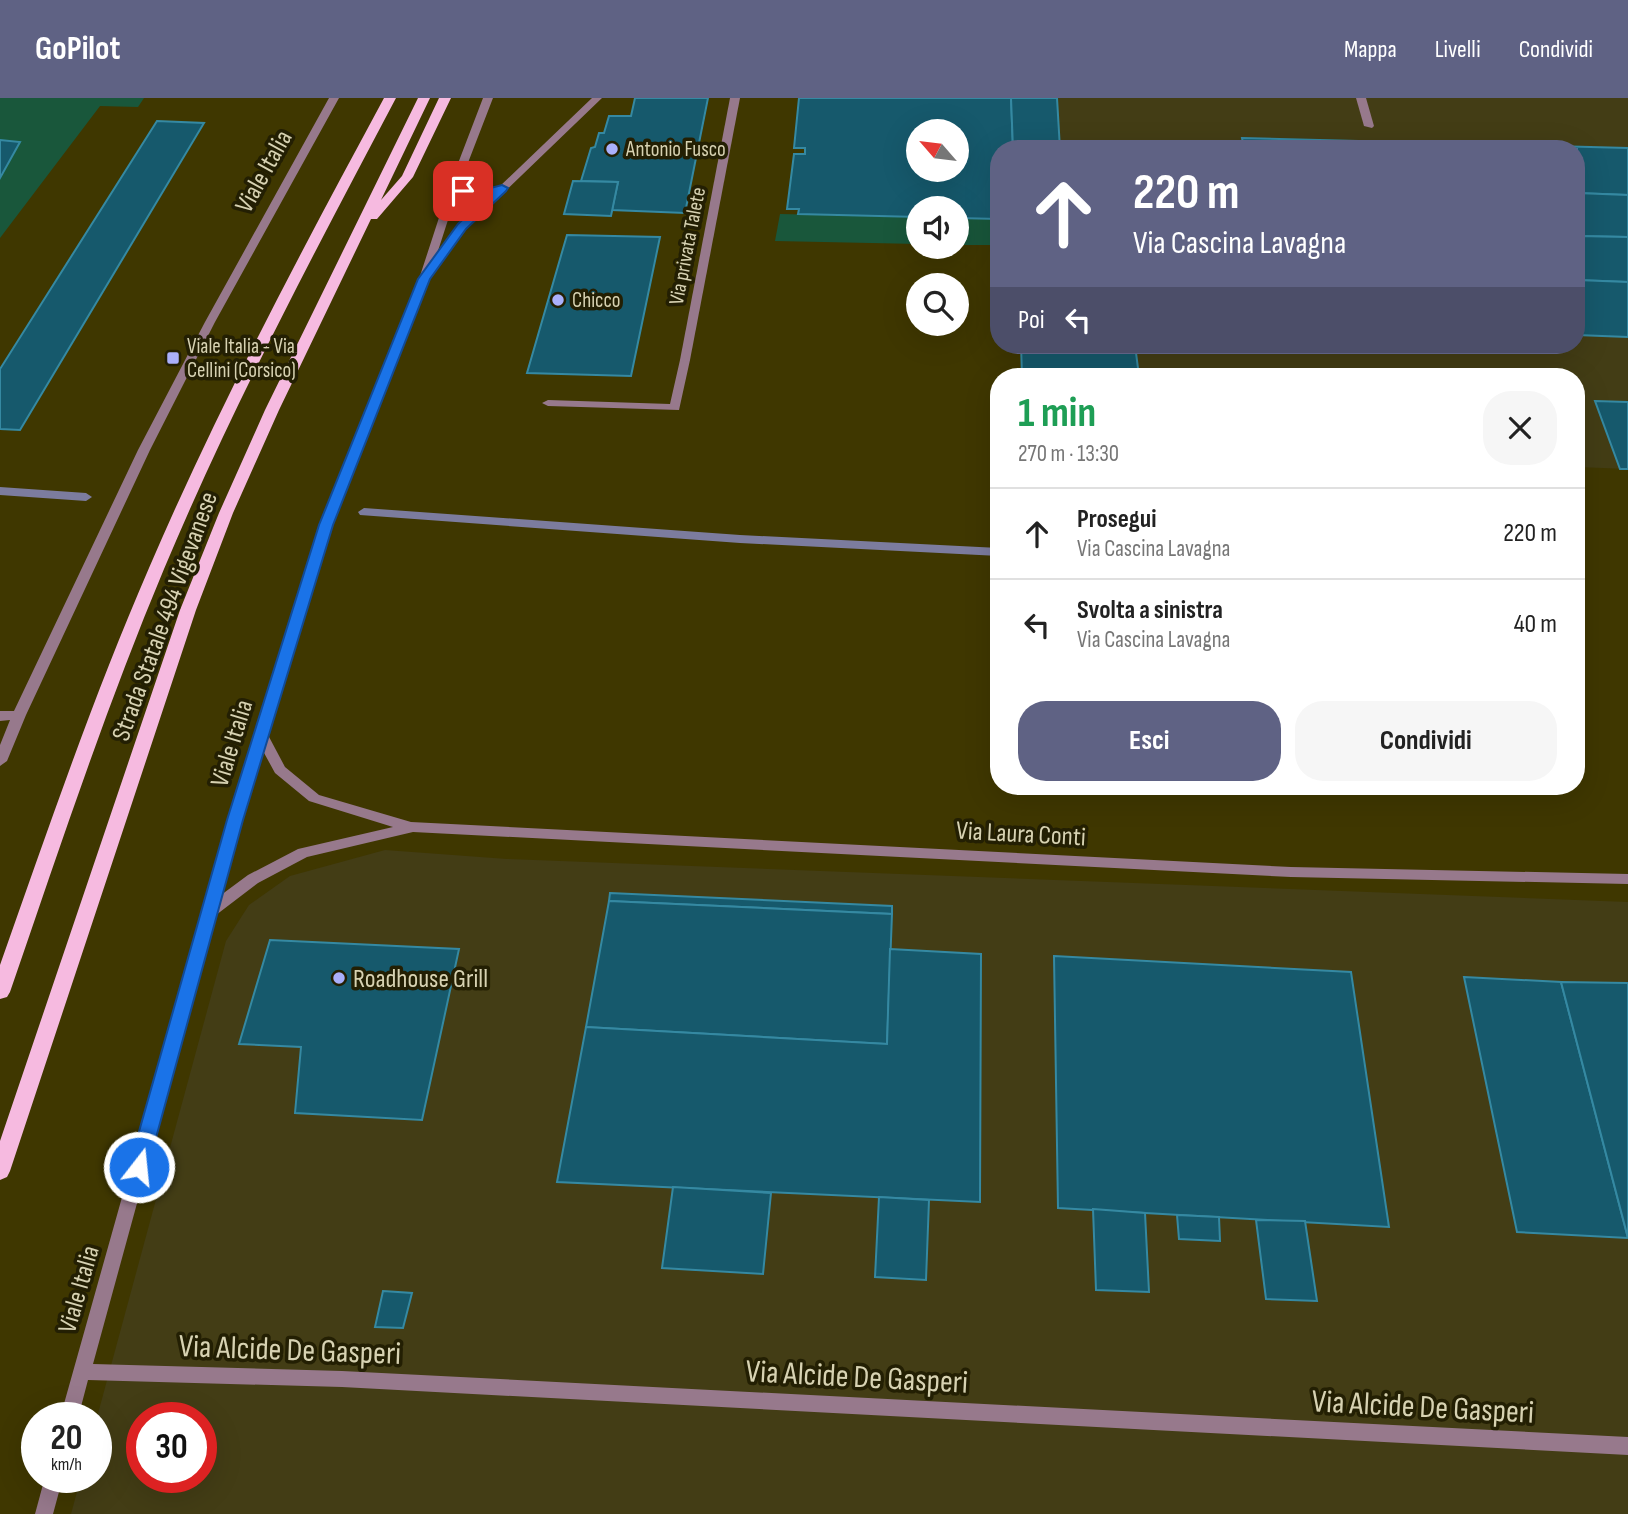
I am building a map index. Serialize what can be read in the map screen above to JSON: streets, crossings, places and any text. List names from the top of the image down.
{
  "streets": {
    "main road": ["Strada Statale 494 Vigevanese"],
    "street": [
      "Viale Italia",
      "Via privata Talete",
      "Via Laura Conti",
      "Via Alcide De Gasperi"
    ]
  },
  "crossings": [
    ["Viale Italia", "Via Laura Conti"],
    ["Viale Italia", "Via Alcide De Gasperi"]
  ],
  "places": {
    "other": ["Antonio Fusco", "Chicco", "Roadhouse Grill"],
    "transit": ["Viale Italia - Via Cellini (Corsico)"]
  },
  "north": "top left",
  "page": {
    "header": "GoPilot",
    "nav": ["Mappa", "Livelli", "Condividi"],
    "turn": ["220 m", "Via Cascina Lavagna"],
    "then": "Poi",
    "heading": ["1 min", "270 m · 13:30"],
    "list": [
      {
        "name": "Prosegui",
        "note": "Via Cascina Lavagna",
        "value": "220 m"
      },
      {
        "name": "Svolta a sinistra",
        "note": "Via Cascina Lavagna",
        "value": "40 m"
      }
    ],
    "buttons": ["Esci", "Condividi"],
    "speed": "20 km/h",
    "limit": "30"
  }
}
